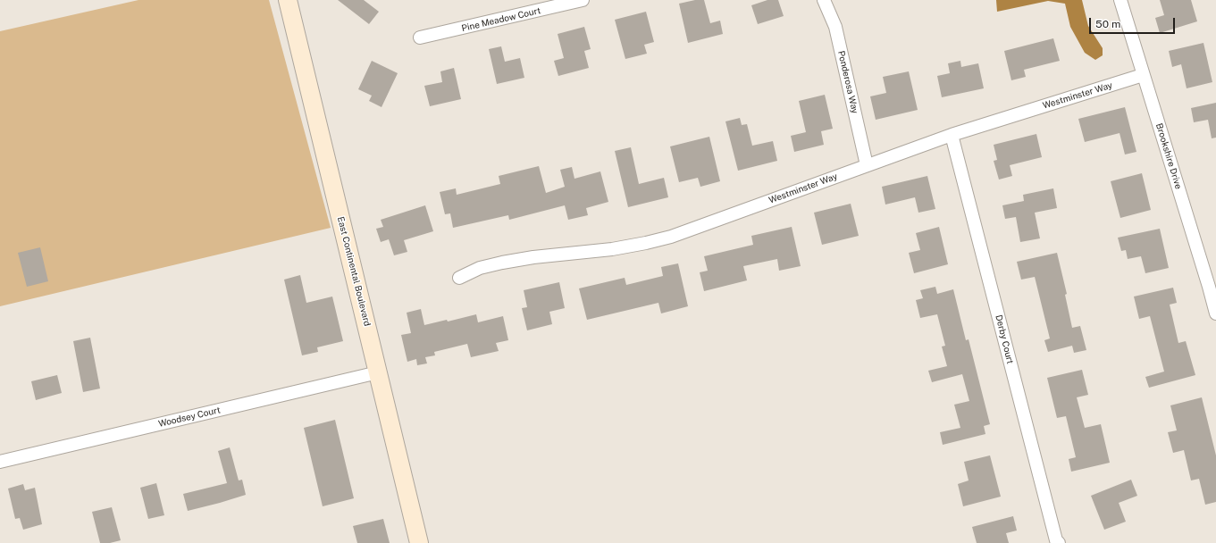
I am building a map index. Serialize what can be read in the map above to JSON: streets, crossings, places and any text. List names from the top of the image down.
{
  "streets": {
    "main road": ["East Continental Boulevard"],
    "street": [
      "Pine Meadow Court",
      "Ponderosa Way",
      "Westminster Way",
      "Brookshire Drive",
      "Derby Court",
      "Woodsey Court"
    ]
  },
  "crossings": [
    ["Ponderosa Way", "Westminster Way"],
    ["Westminster Way", "Brookshire Drive"],
    ["Westminster Way", "Derby Court"],
    ["East Continental Boulevard", "Woodsey Court"]
  ],
  "scale_bar": "50 m"
}
